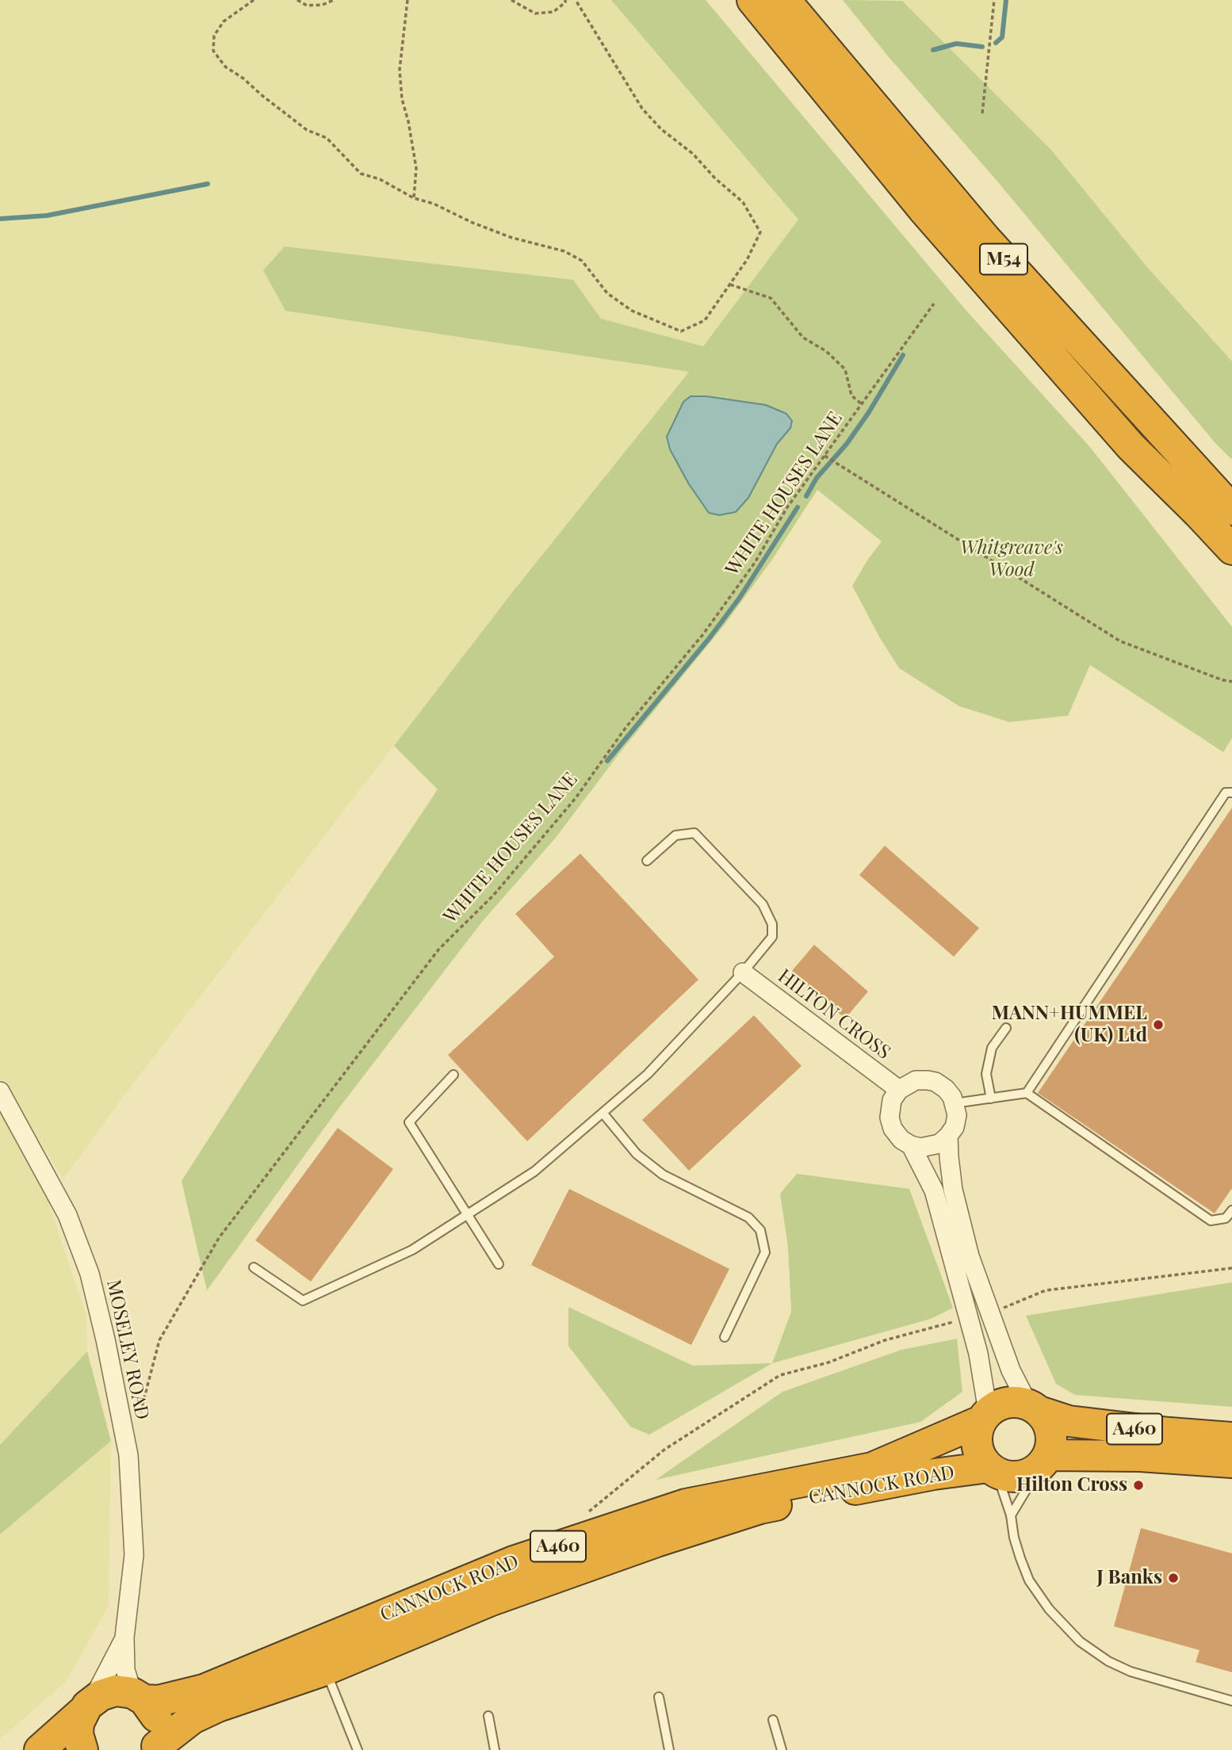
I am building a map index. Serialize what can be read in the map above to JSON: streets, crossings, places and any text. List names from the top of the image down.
{
  "streets": {
    "highway": ["M54", "A460", "CANNOCK ROAD"],
    "street": ["HILTON CROSS", "MOSELEY ROAD"],
    "path": ["WHITE HOUSES LANE"]
  },
  "crossings": [
    ["WHITE HOUSES LANE", "MOSELEY ROAD"],
    ["MOSELEY ROAD", "CANNOCK ROAD"],
    ["A460", "CANNOCK ROAD"]
  ],
  "parks": ["Whitgreave's Wood"],
  "places": ["MANN+HUMMEL (UK) Ltd", "Hilton Cross", "J Banks"]
}
